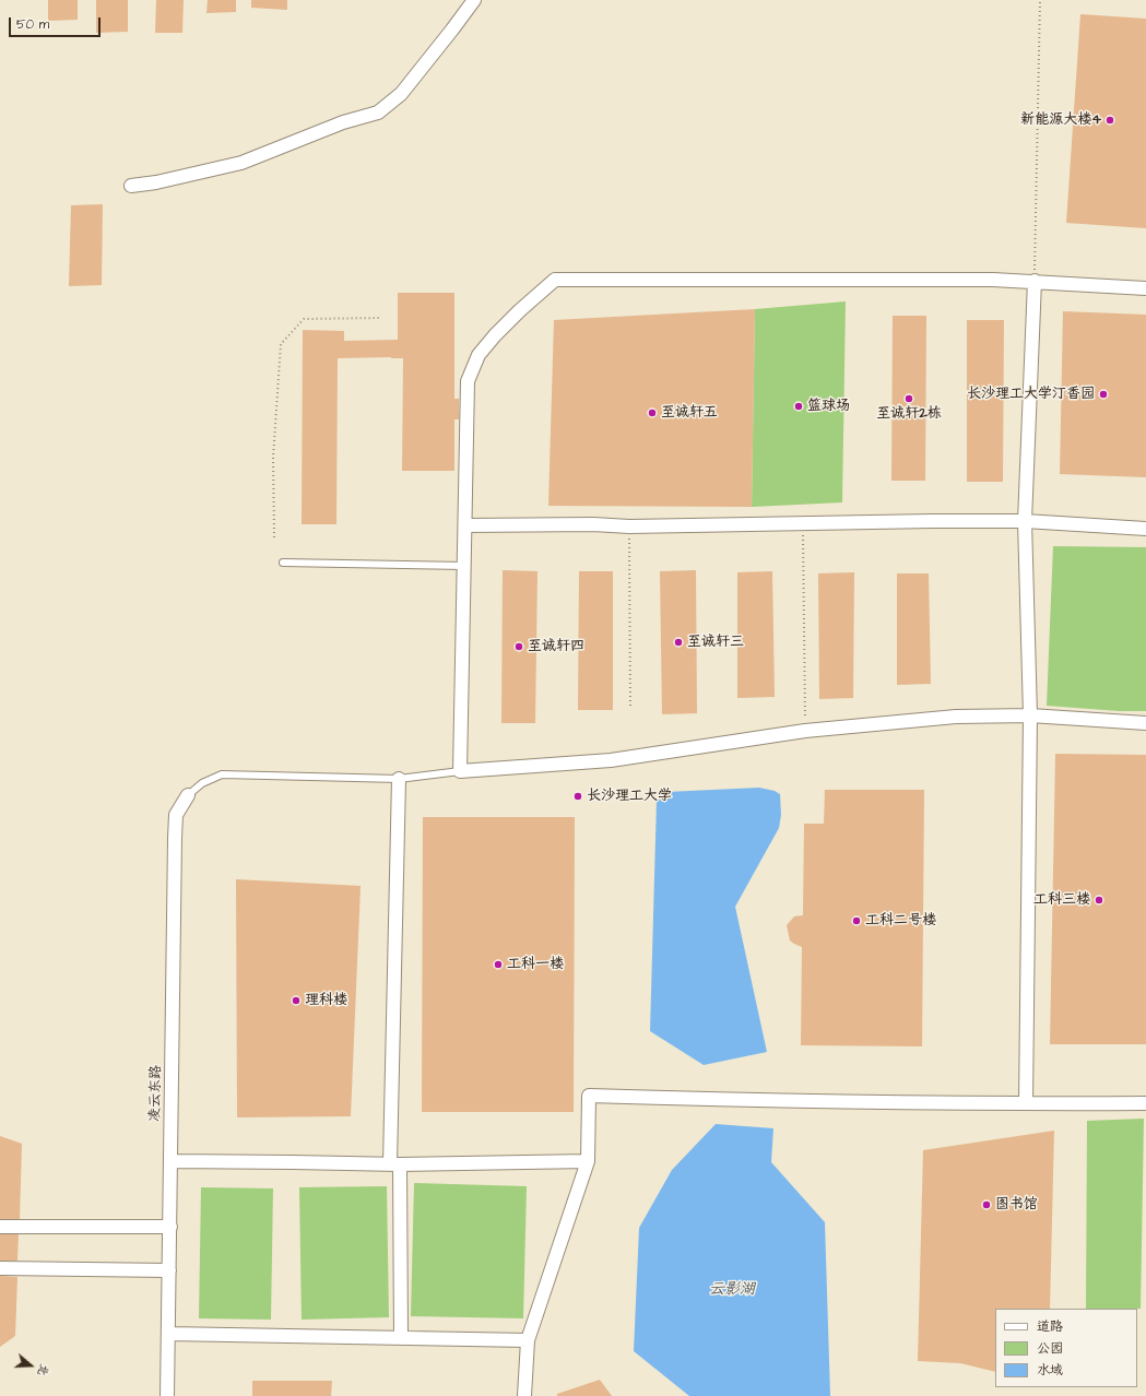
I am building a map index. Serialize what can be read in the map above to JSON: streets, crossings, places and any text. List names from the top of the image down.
{
  "streets": {
    "street": ["凌云东路"]
  },
  "water": ["云影湖"],
  "places": [
    "新能源大楼4",
    "长沙理工大学汀香园",
    "至诚轩2栋",
    "篮球场",
    "至诚轩五",
    "至诚轩三",
    "至诚轩四",
    "长沙理工大学",
    "工科三楼",
    "工科二号楼",
    "工科一楼",
    "理科楼",
    "图书馆"
  ],
  "legend": ["道路", "公园", "水域"],
  "scale_bar": "50 m",
  "north": "right"
}
